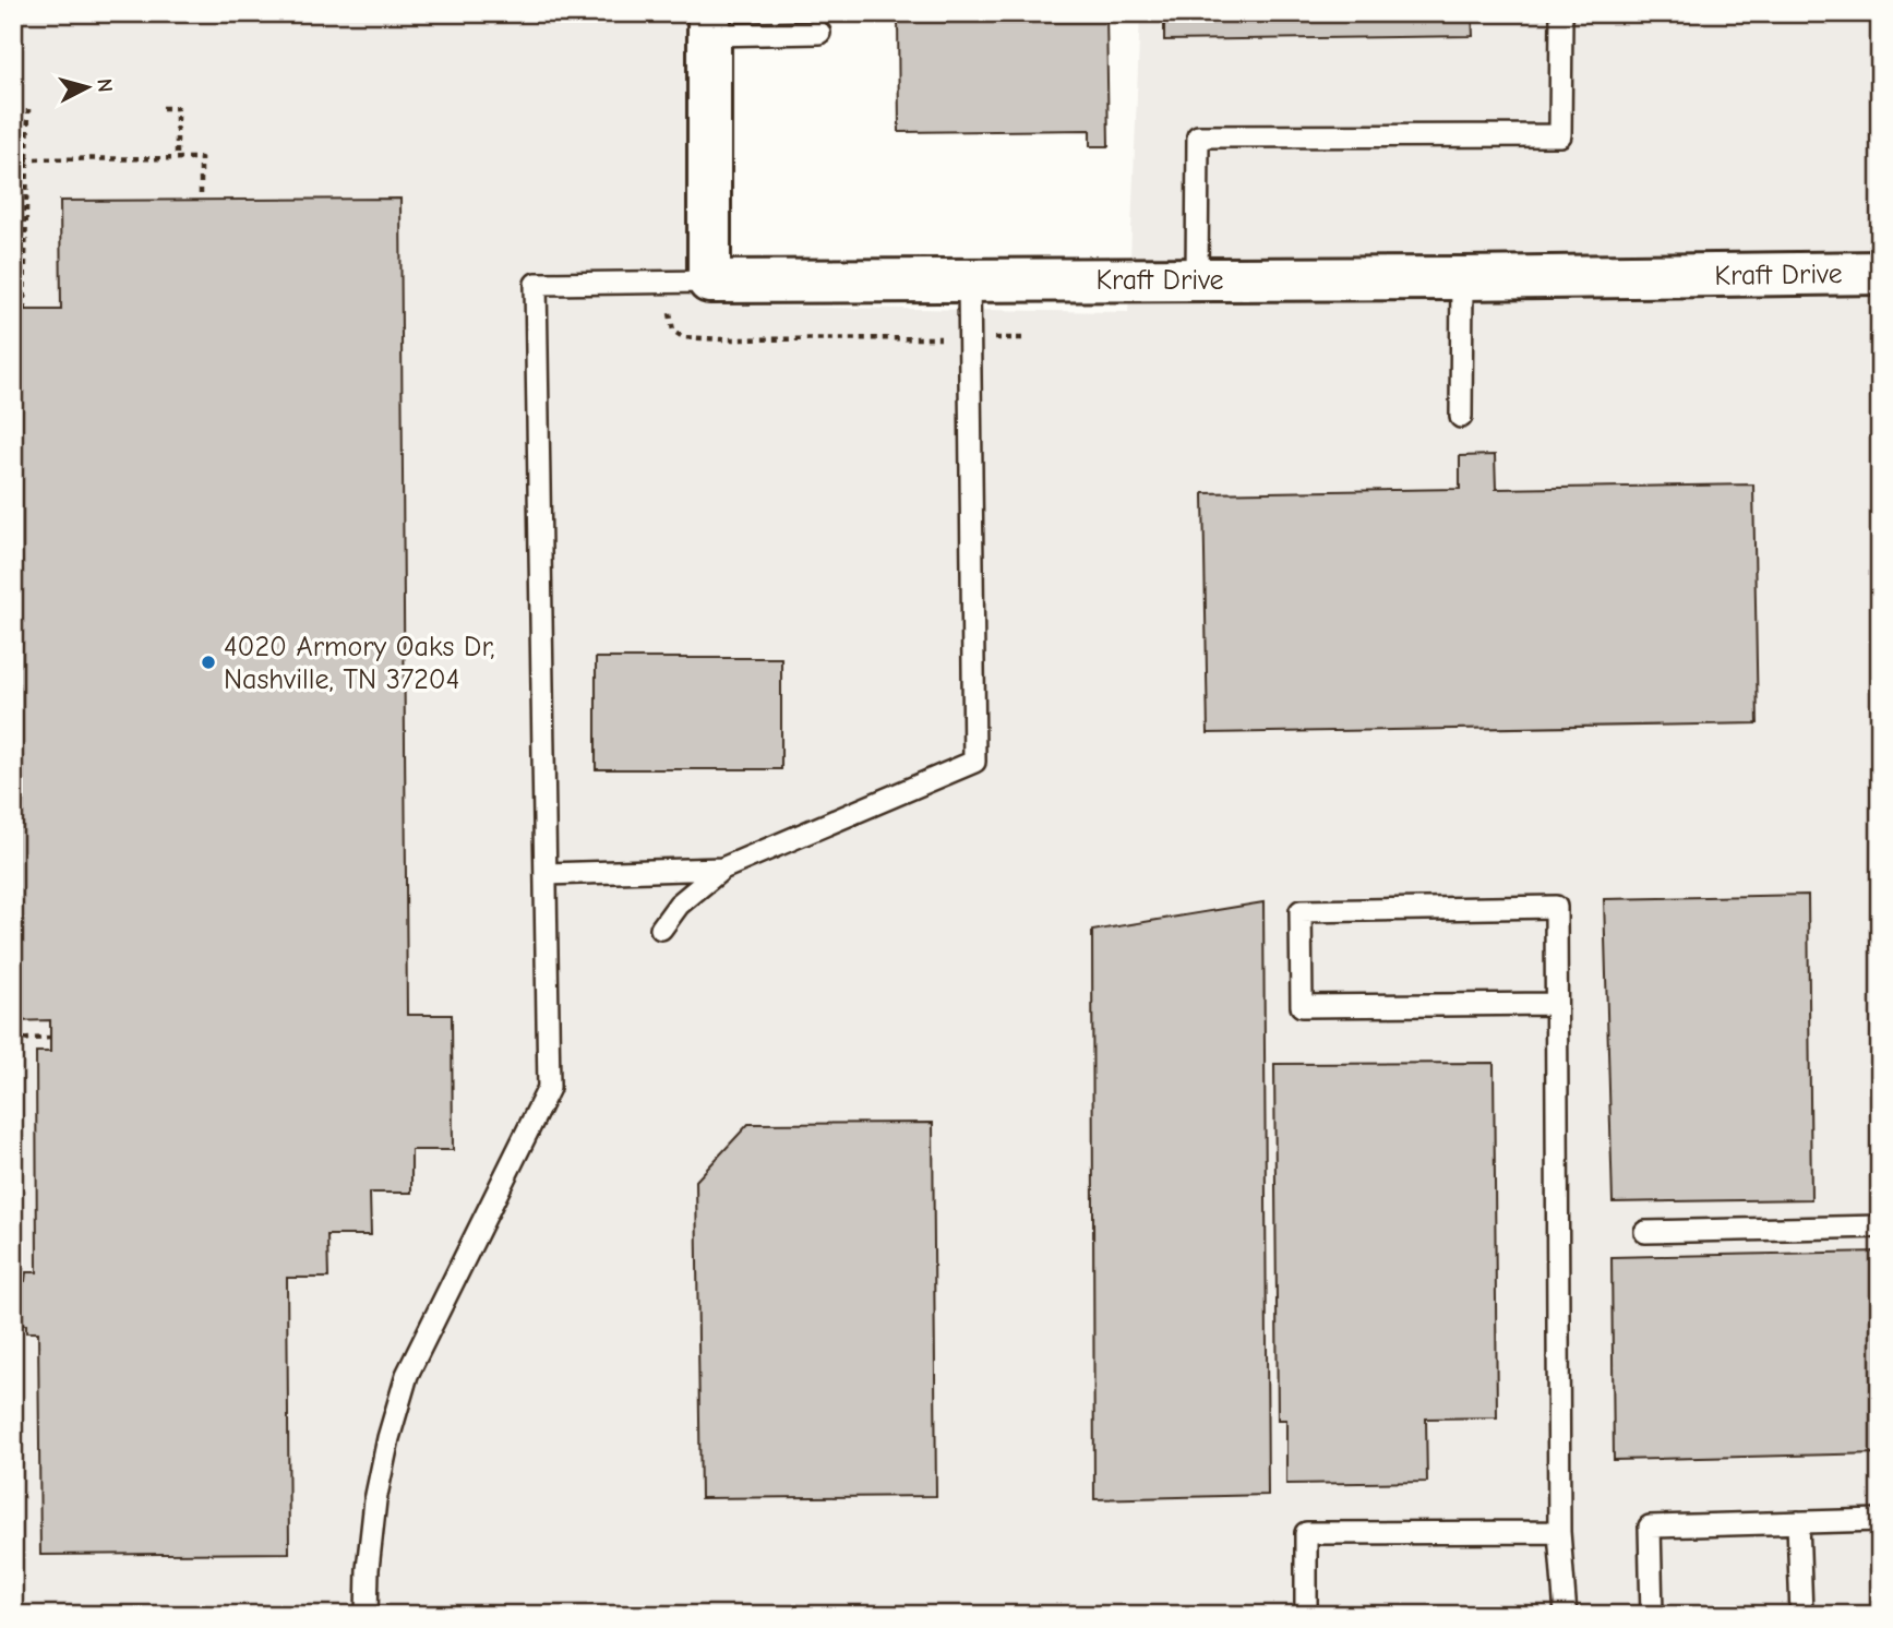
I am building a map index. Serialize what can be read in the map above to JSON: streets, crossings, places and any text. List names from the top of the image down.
{
  "streets": {
    "street": ["Kraft Drive"]
  },
  "places": ["4020 Armory Oaks Dr, Nashville, TN 37204"],
  "north": "right"
}
